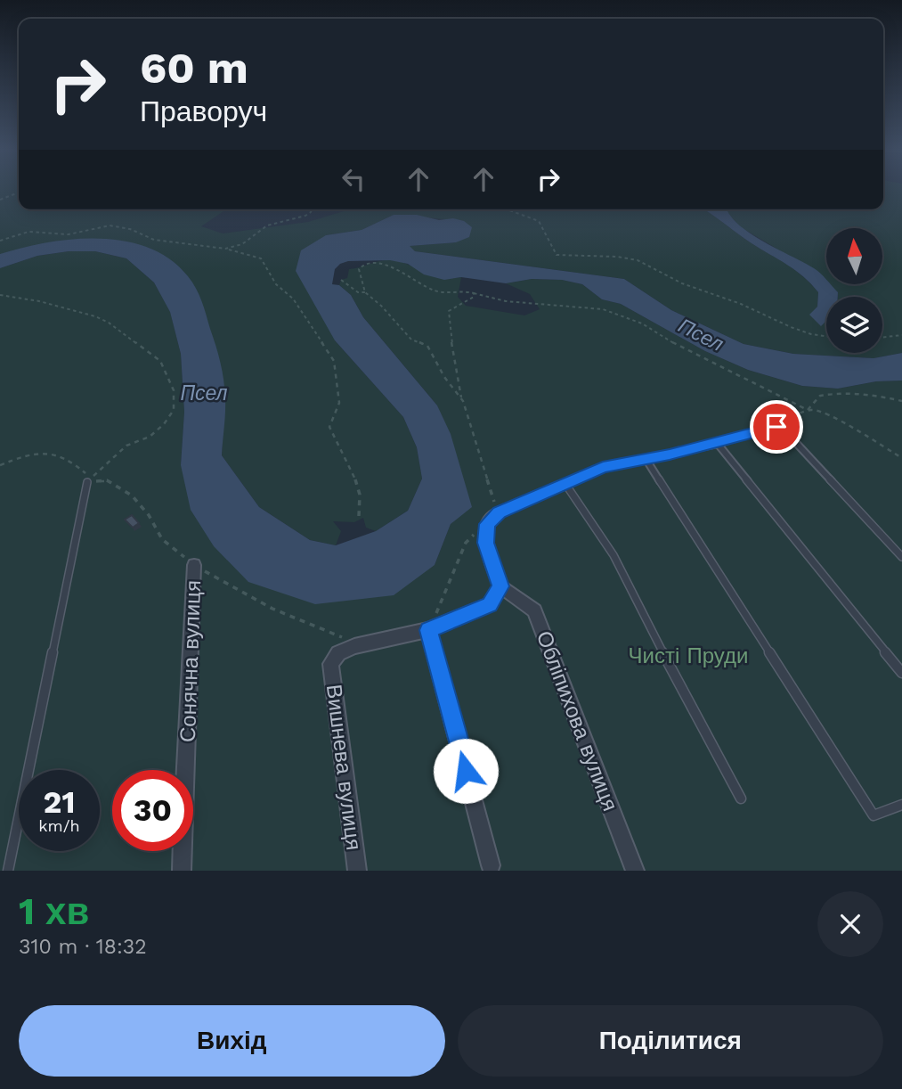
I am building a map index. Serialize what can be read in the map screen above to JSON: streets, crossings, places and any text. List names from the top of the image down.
{
  "streets": {
    "street": ["Сонячна вулиця", "Обліпихова вулиця", "Вишнева вулиця"]
  },
  "water": ["Псел"],
  "parks": ["Чисті Пруди"],
  "north": "top",
  "page": {
    "turn": ["60 m", "Праворуч"],
    "speed": "21 km/h",
    "limit": "30",
    "heading": ["1 хв", "310 m · 18:32"],
    "buttons": ["Вихід", "Поділитися"]
  }
}
